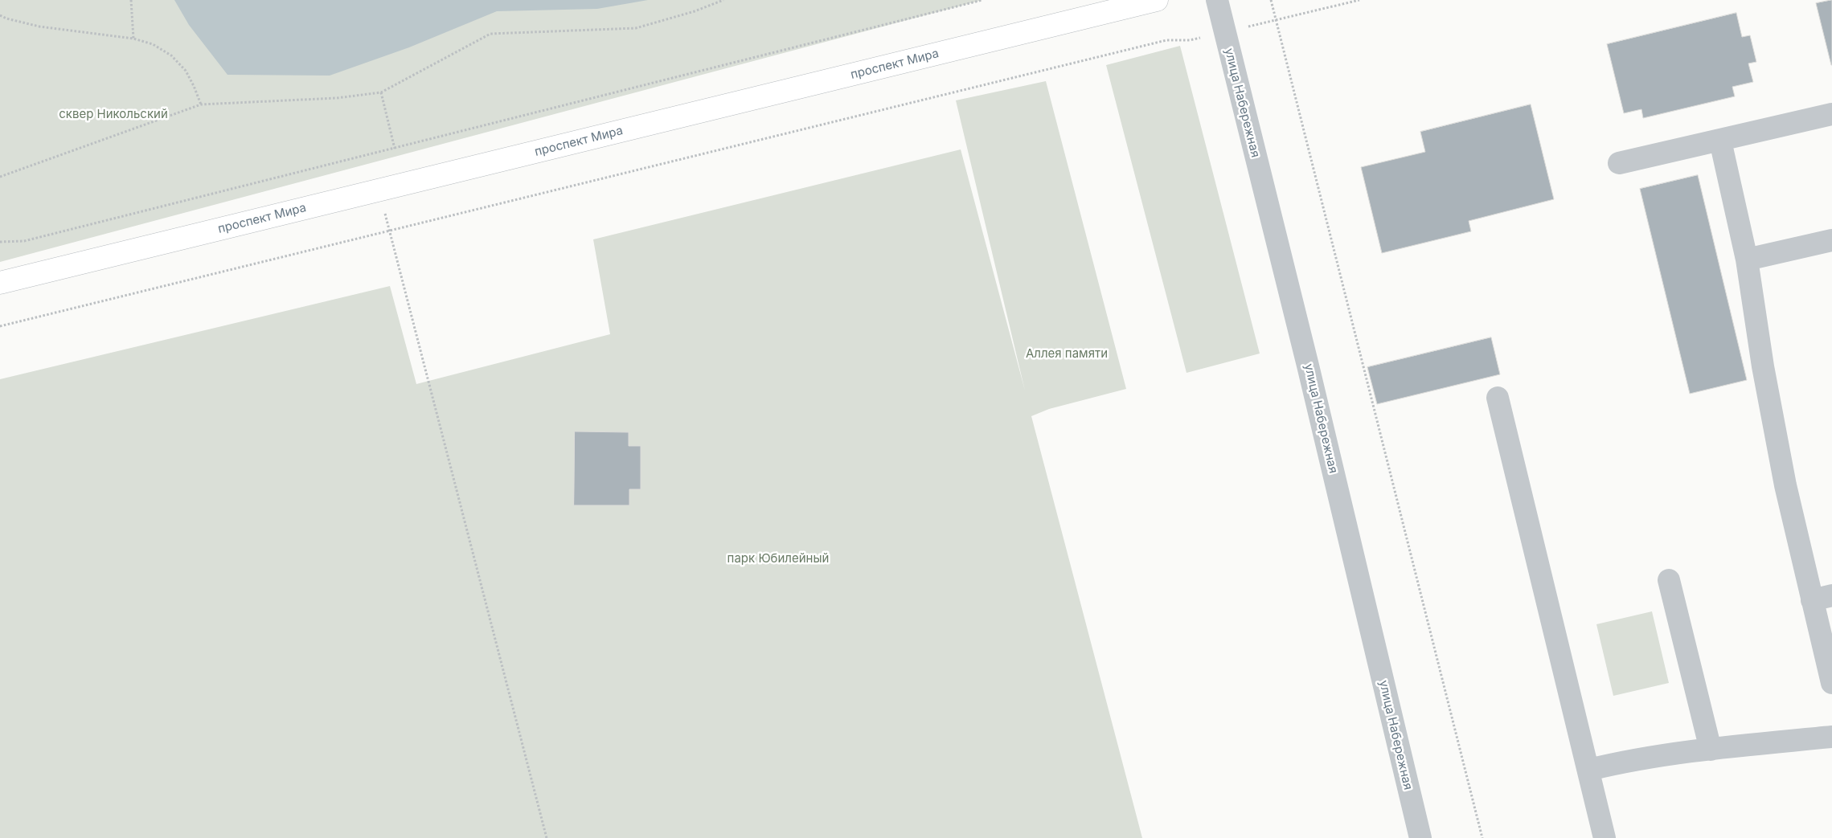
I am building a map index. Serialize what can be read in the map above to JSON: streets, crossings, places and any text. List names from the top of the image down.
{
  "streets": {
    "main road": ["проспект Мира"],
    "street": ["улица Набережная"]
  },
  "parks": ["сквер Никольский", "Аллея памяти", "парк Юбилейный"]
}
